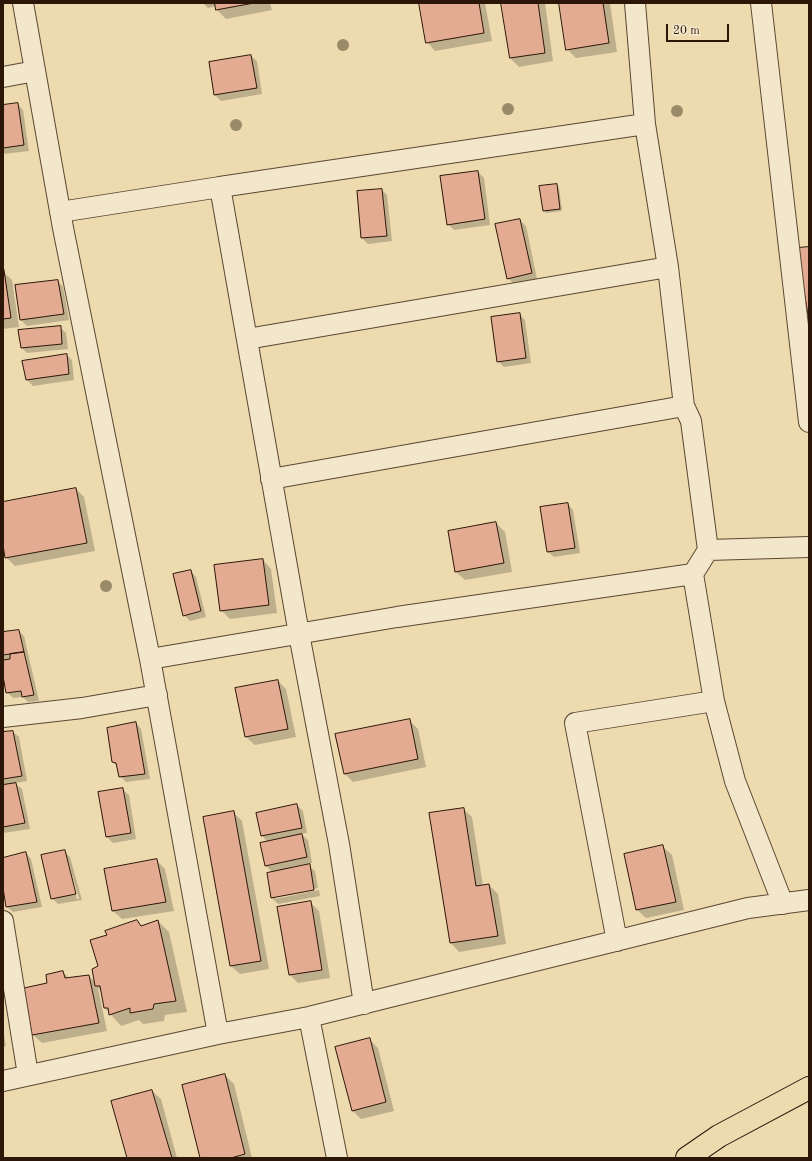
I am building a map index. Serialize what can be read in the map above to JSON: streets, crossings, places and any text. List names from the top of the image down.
{
  "scale_bar": "20 m"
}
